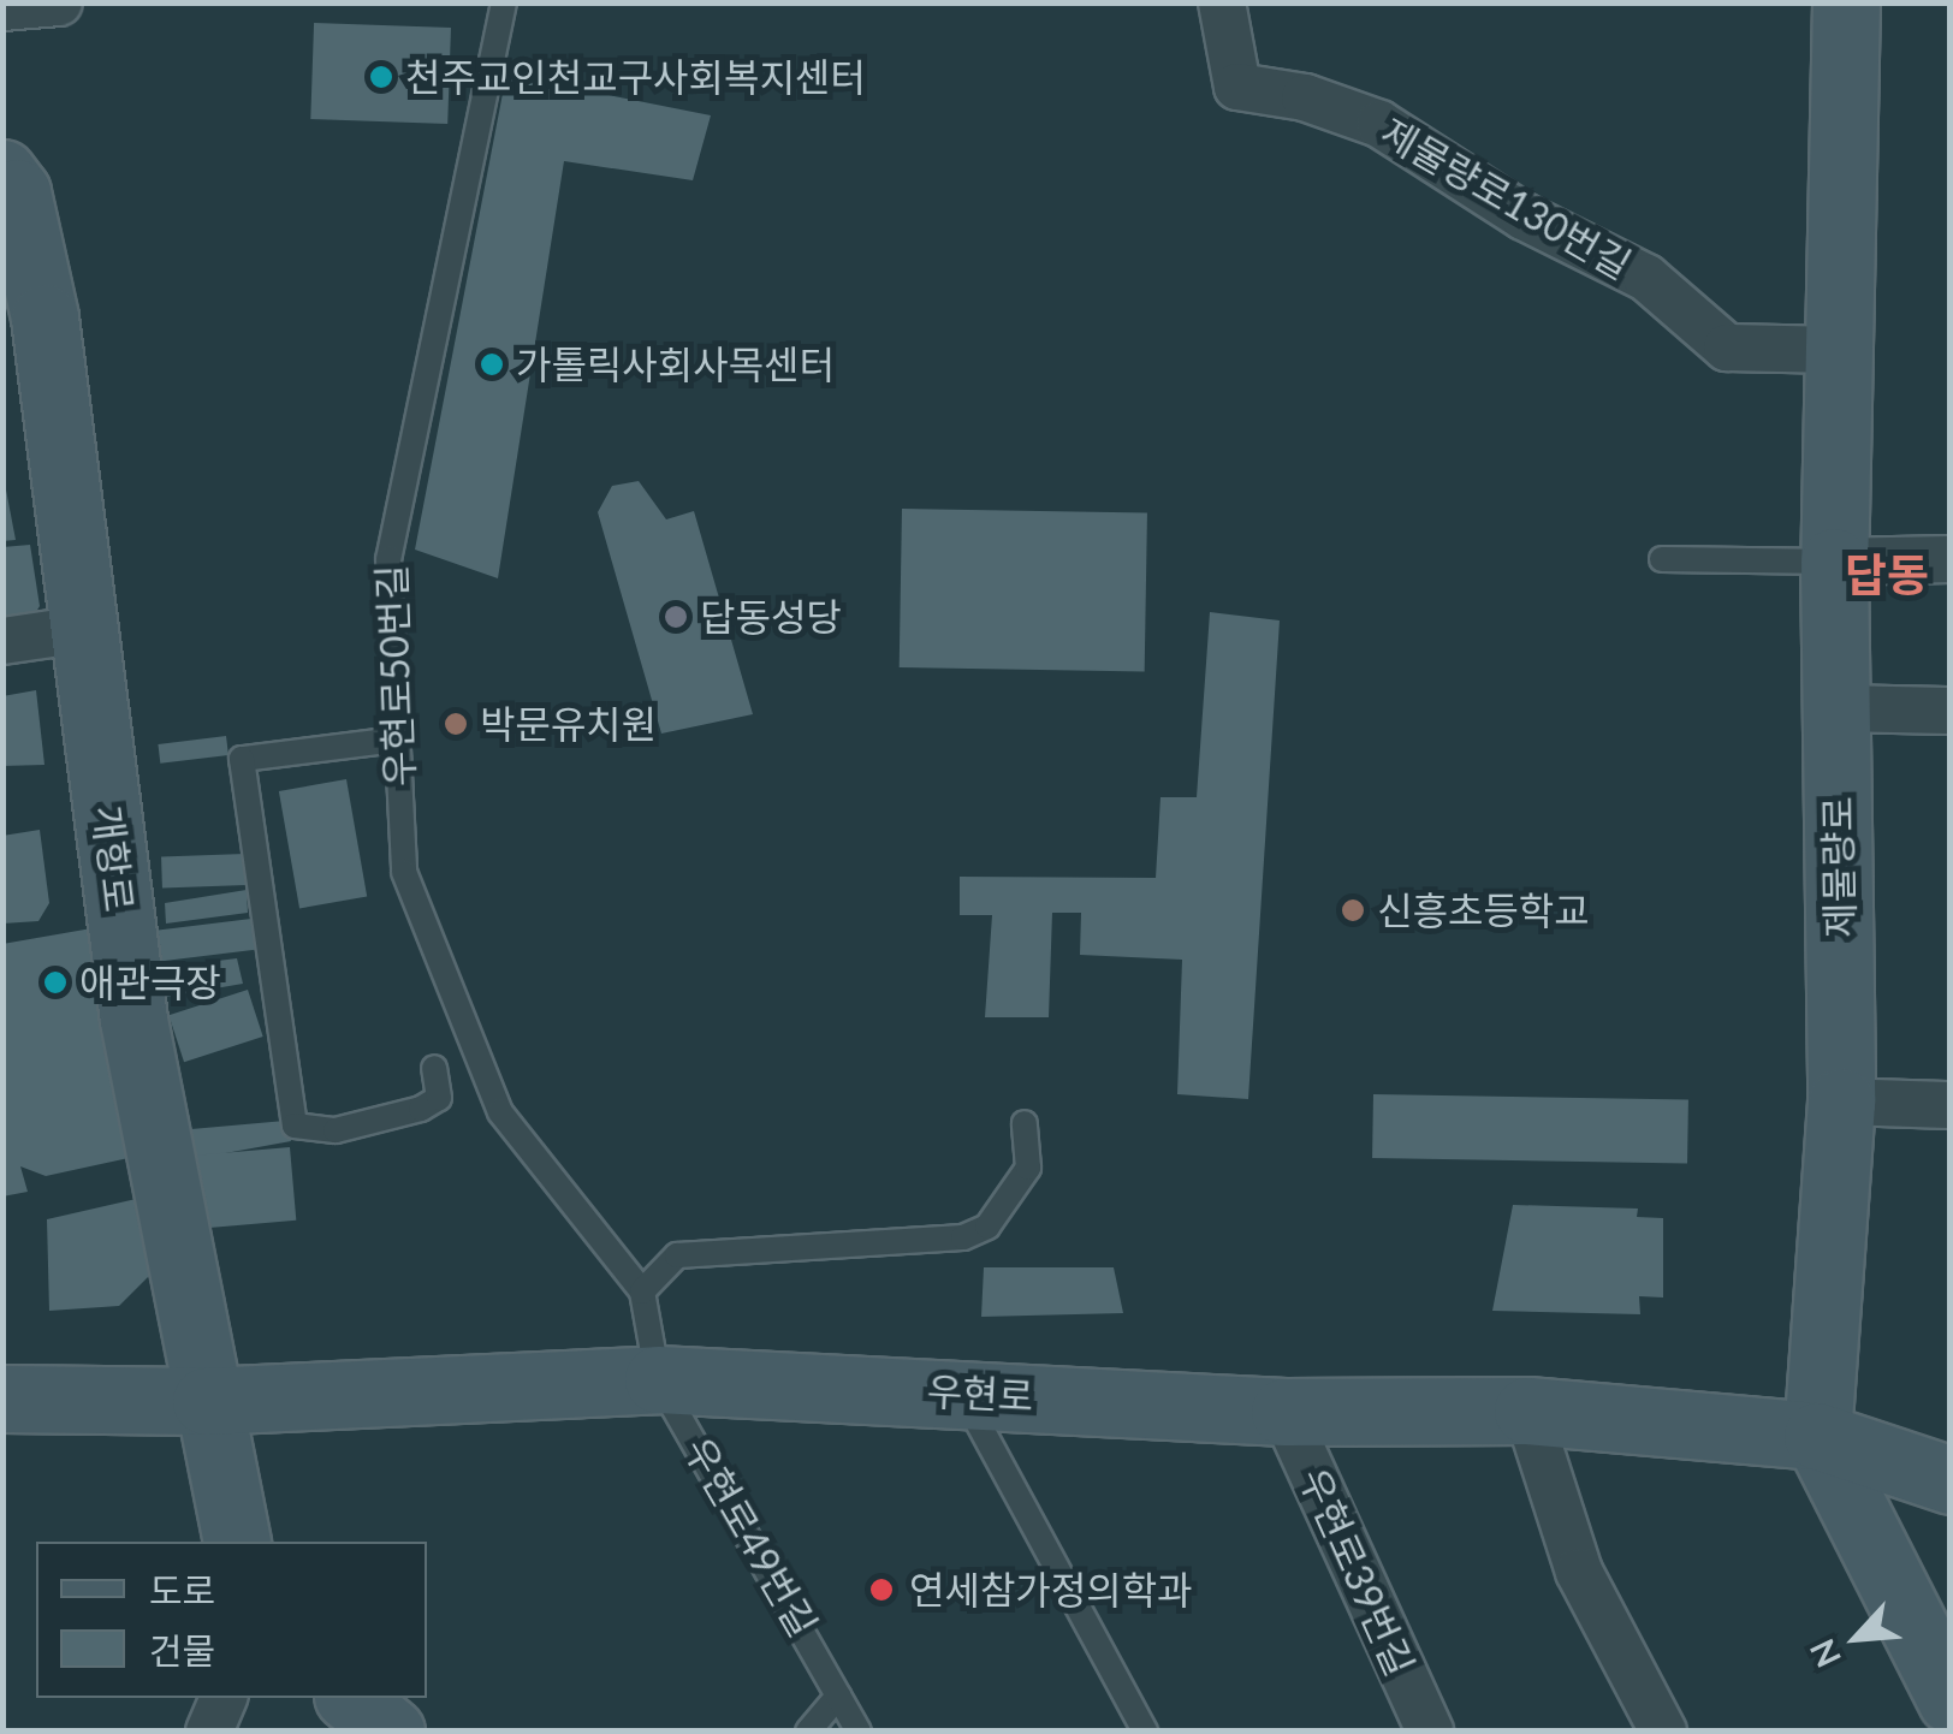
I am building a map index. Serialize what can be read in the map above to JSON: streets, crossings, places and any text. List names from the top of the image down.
{
  "streets": {
    "street": [
      "제물량로130번길",
      "개항로",
      "제물량로",
      "우현로",
      "우현로39번길"
    ],
    "lane": ["우현로50번길", "우현로49번길"]
  },
  "crossings": [
    ["제물량로130번길", "제물량로"],
    ["우현로50번길", "우현로49번길"],
    ["개항로", "우현로"],
    ["제물량로", "우현로"],
    ["우현로", "우현로49번길"],
    ["우현로", "우현로39번길"]
  ],
  "districts": ["답동"],
  "places": [
    "천주교인천교구사회복지센터",
    "가톨릭사회사목센터",
    "답동성당",
    "박문유치원",
    "신흥초등학교",
    "애관극장",
    "연세참가정의학과"
  ],
  "legend": ["도로", "건물"],
  "north": "bottom left"
}
